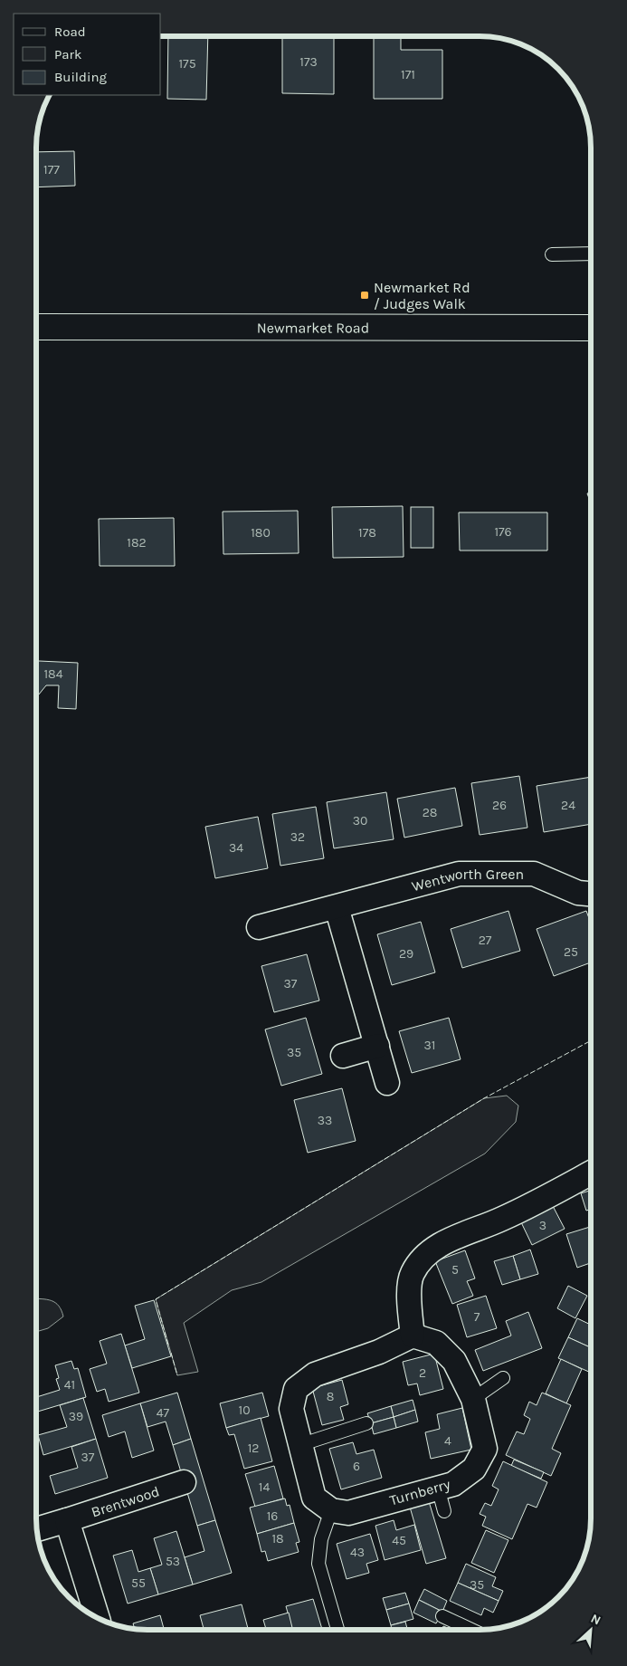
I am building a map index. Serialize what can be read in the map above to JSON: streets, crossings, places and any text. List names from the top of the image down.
{
  "streets": {
    "highway": ["Newmarket Road"],
    "street": ["Wentworth Green", "Turnberry", "Brentwood"]
  },
  "places": {
    "transit": ["Newmarket Rd / Judges Walk"]
  },
  "house_numbers": [
    "173",
    "175",
    "171",
    "177",
    "176",
    "180",
    "178",
    "182",
    "184",
    "26",
    "24",
    "28",
    "30",
    "32",
    "34",
    "27",
    "25",
    "29",
    "37",
    "31",
    "35",
    "33",
    "3",
    "5",
    "7",
    "2",
    "41",
    "8",
    "10",
    "47",
    "39",
    "4",
    "12",
    "37",
    "6",
    "14",
    "16",
    "18",
    "45",
    "43",
    "53",
    "55",
    "35"
  ],
  "legend": ["Road", "Park", "Building"],
  "north": "top right"
}
